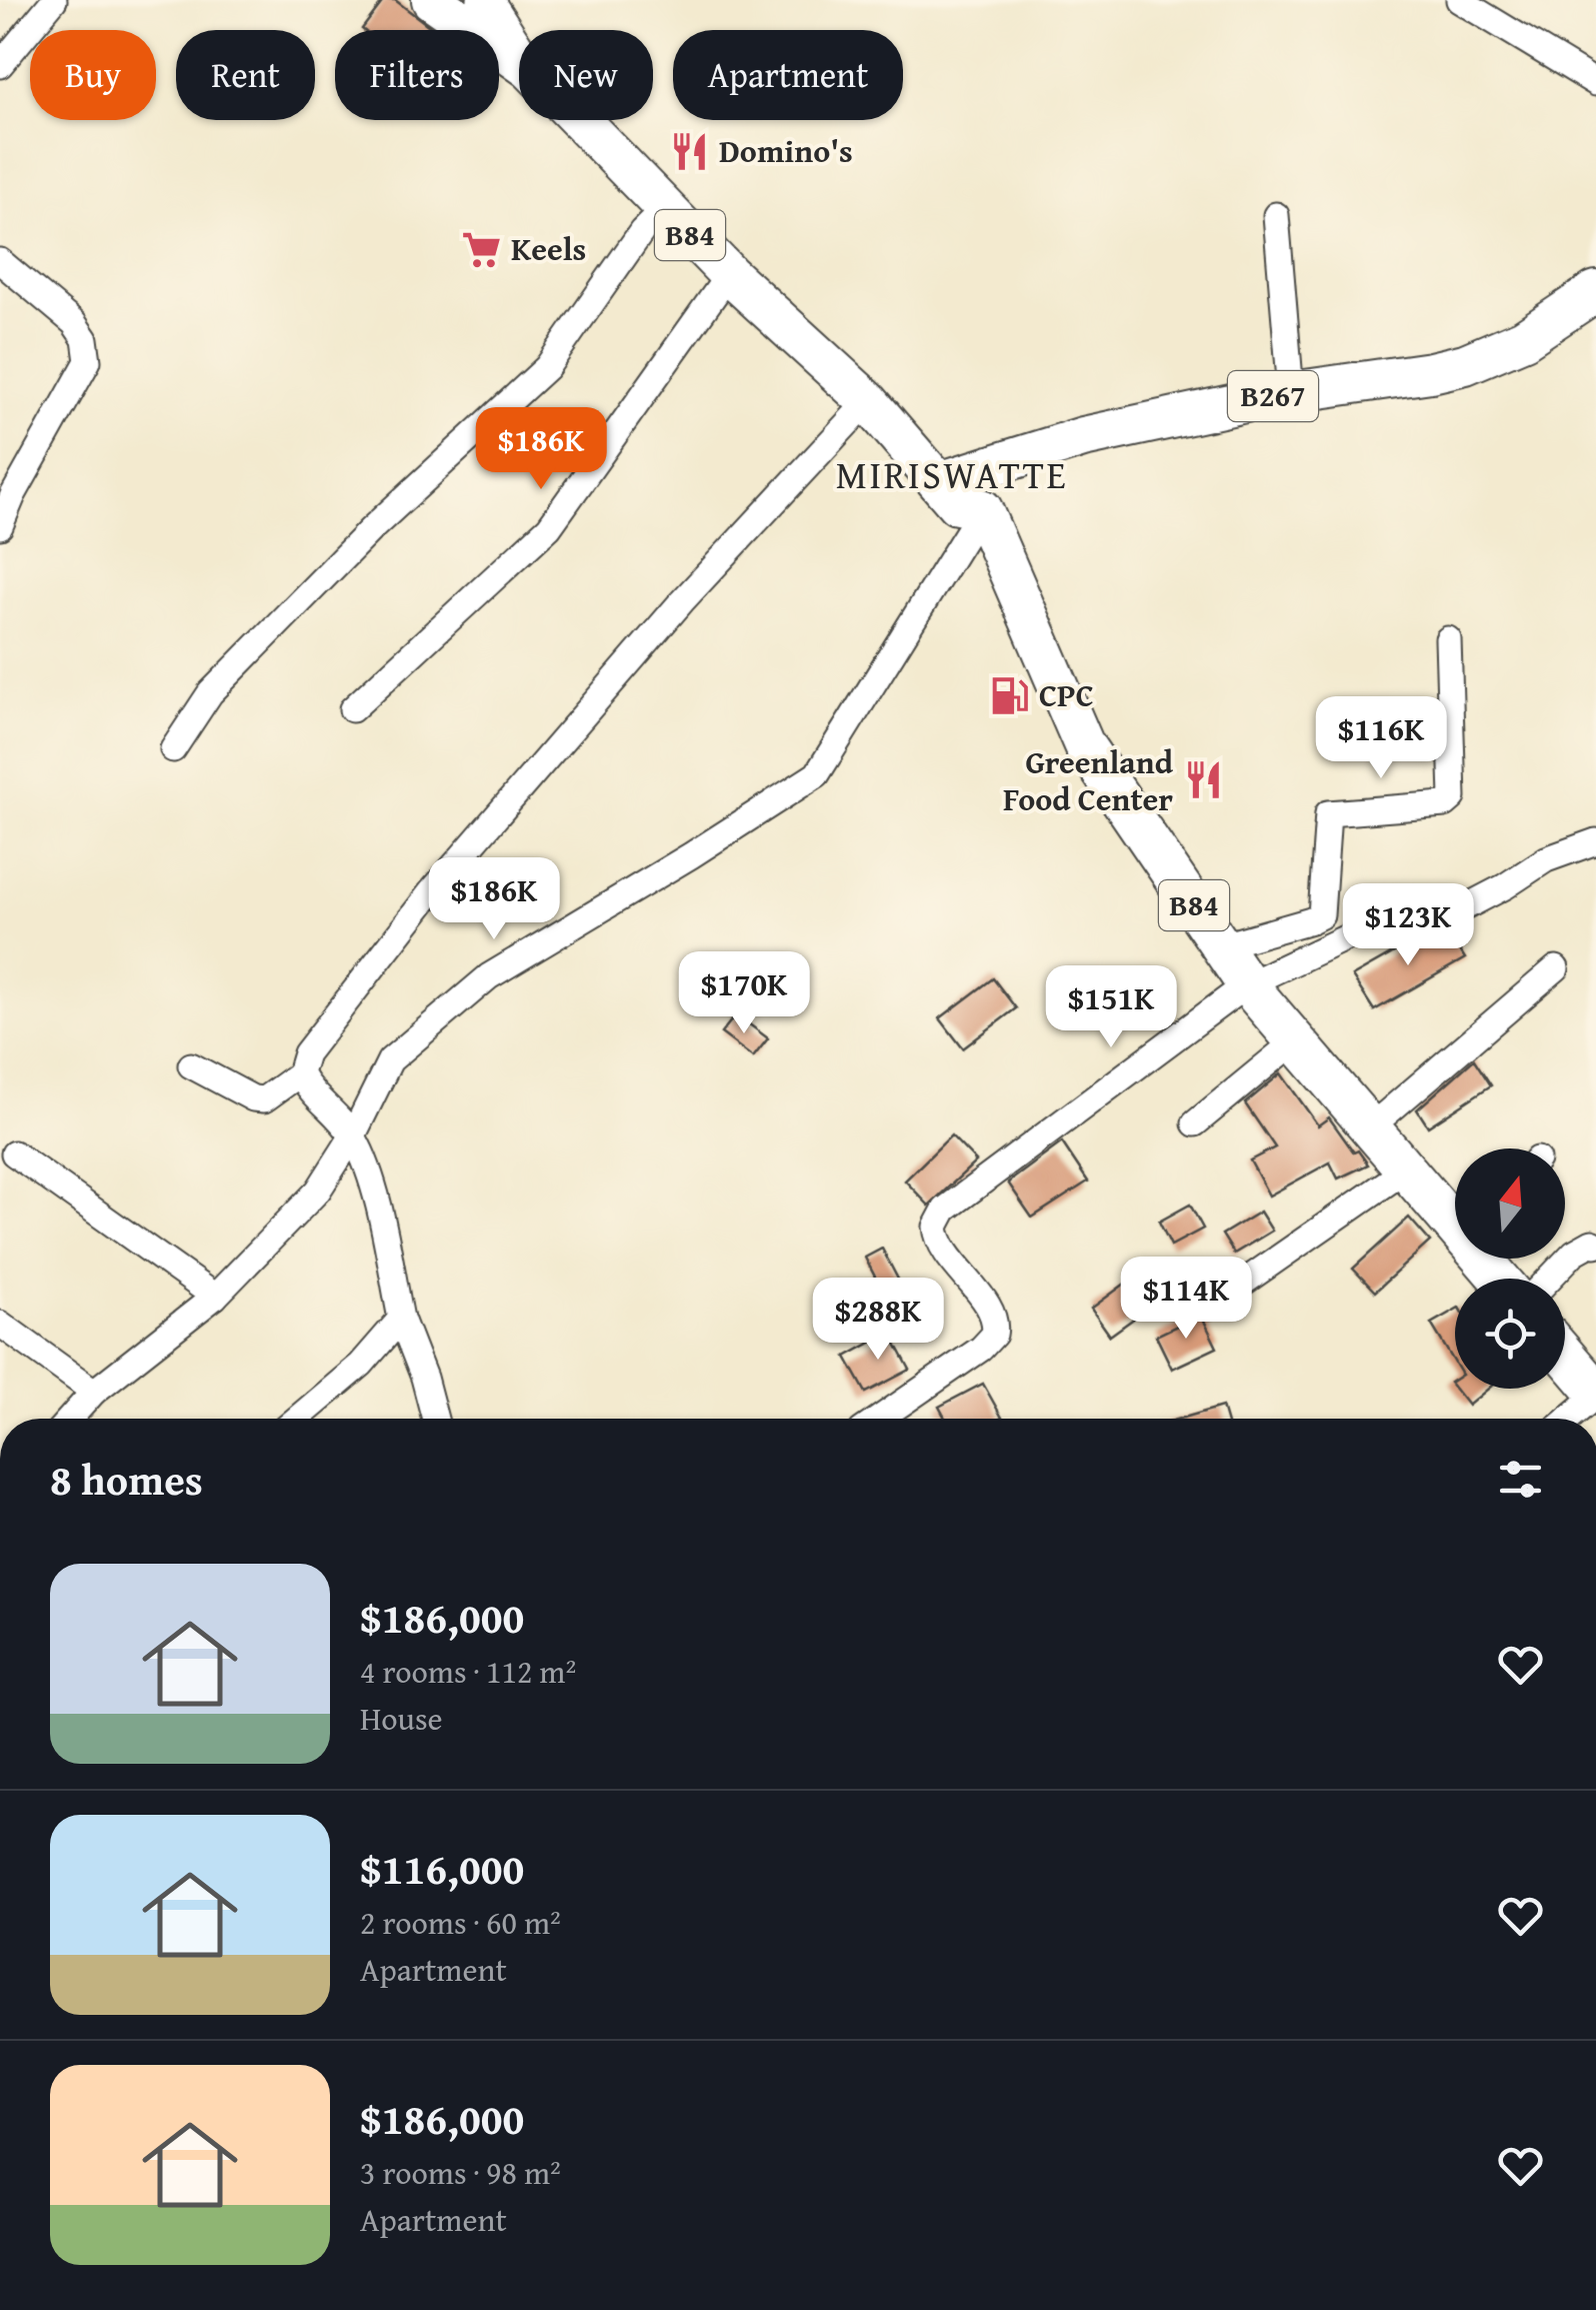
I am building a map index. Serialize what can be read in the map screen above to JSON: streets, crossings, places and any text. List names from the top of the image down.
{
  "streets": {
    "main road": ["B84", "B267"]
  },
  "crossings": [
    ["B84", "B267"]
  ],
  "districts": ["MIRISWATTE"],
  "places": {
    "restaurant": ["Domino's", "Greenland Food Center"],
    "supermarket": ["Keels"],
    "fuel station": ["CPC"]
  },
  "north": "top",
  "page": {
    "chip": [
      "Buy",
      "Rent",
      "Filters",
      "New",
      "Apartment"
    ],
    "price": [
      "$186K",
      "$116K",
      "$186K",
      "$123K",
      "$170K",
      "$151K",
      "$114K",
      "$288K"
    ],
    "heading": "8 homes",
    "list": [
      {
        "name": "$186,000",
        "note": "4 rooms · 112 m² · House"
      },
      {
        "name": "$116,000",
        "note": "2 rooms · 60 m² · Apartment"
      },
      {
        "name": "$186,000",
        "note": "3 rooms · 98 m² · Apartment"
      }
    ]
  }
}
